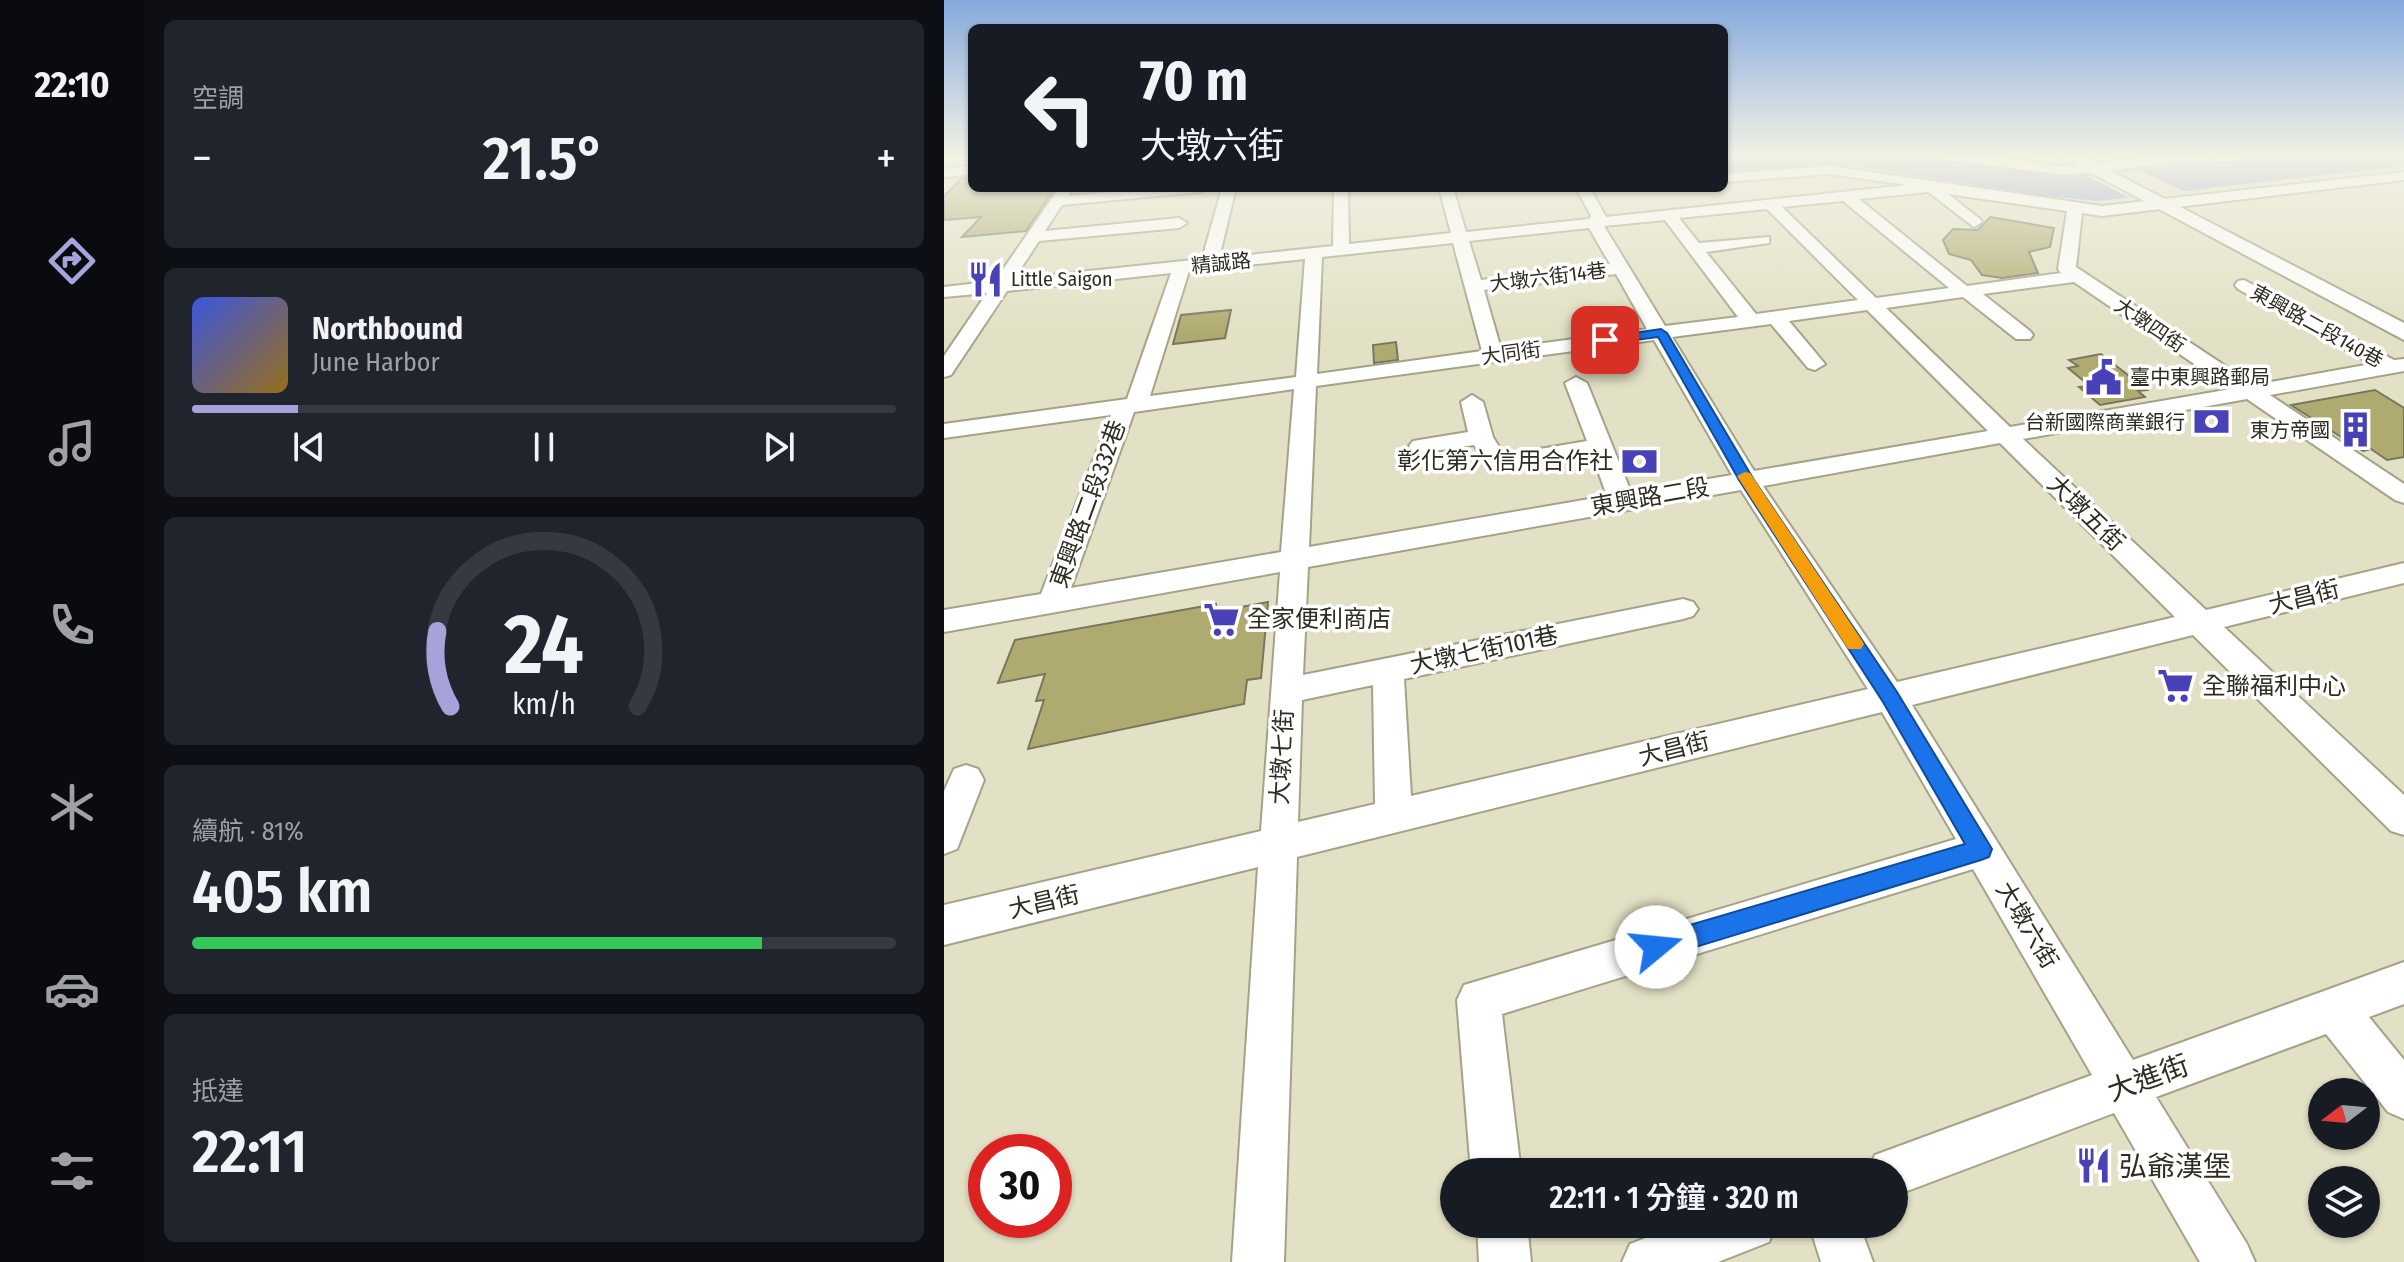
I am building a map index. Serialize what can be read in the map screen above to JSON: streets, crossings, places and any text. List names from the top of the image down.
{
  "streets": {
    "street": [
      "精誠路",
      "大墩六街14巷",
      "大墩四街",
      "東興路二段140巷",
      "大同街",
      "東興路二段",
      "東興路二段332巷",
      "大墩五街",
      "大昌街",
      "大墩七街101巷",
      "大墩七街",
      "大墩六街",
      "大進街"
    ]
  },
  "crossings": [
    ["精誠路", "東興路二段332巷"],
    ["精誠路", "大墩七街"],
    ["精誠路", "大墩六街"],
    ["大墩六街14巷", "大墩六街"],
    ["大墩四街", "大同街"],
    ["大墩四街", "東興路二段"],
    ["東興路二段140巷", "東興路二段"],
    ["大同街", "東興路二段332巷"],
    ["大同街", "大墩五街"],
    ["大同街", "大墩七街"],
    ["大同街", "大墩六街"],
    ["東興路二段", "東興路二段332巷"],
    ["東興路二段", "大墩五街"],
    ["東興路二段", "大墩七街"],
    ["東興路二段", "大墩六街"],
    ["大墩五街", "大昌街"],
    ["大昌街", "大墩七街"],
    ["大昌街", "大墩六街"],
    ["大墩七街101巷", "大墩七街"],
    ["大墩六街", "大進街"]
  ],
  "places": {
    "restaurant": ["Little Saigon", "弘爺漢堡"],
    "public building": ["臺中東興路郵局"],
    "bank": ["台新國際商業銀行", "彰化第六信用合作社"],
    "building": ["東方帝國"],
    "supermarket": ["全家便利商店", "全聯福利中心"]
  },
  "north": "left",
  "page": {
    "tabs": "22:10",
    "tile": [
      "空調",
      ["續航 · 81%", "405 km"],
      ["抵達", "22:11"]
    ],
    "turn": ["70 m", "大墩六街"],
    "heat": ["−", "21.5°", "+"],
    "song": ["Northbound", "June Harbor"],
    "limit": "30",
    "trip": "22:11 · 1 分鐘 · 320 m",
    "gauge": ["24", "km/h"]
  }
}
